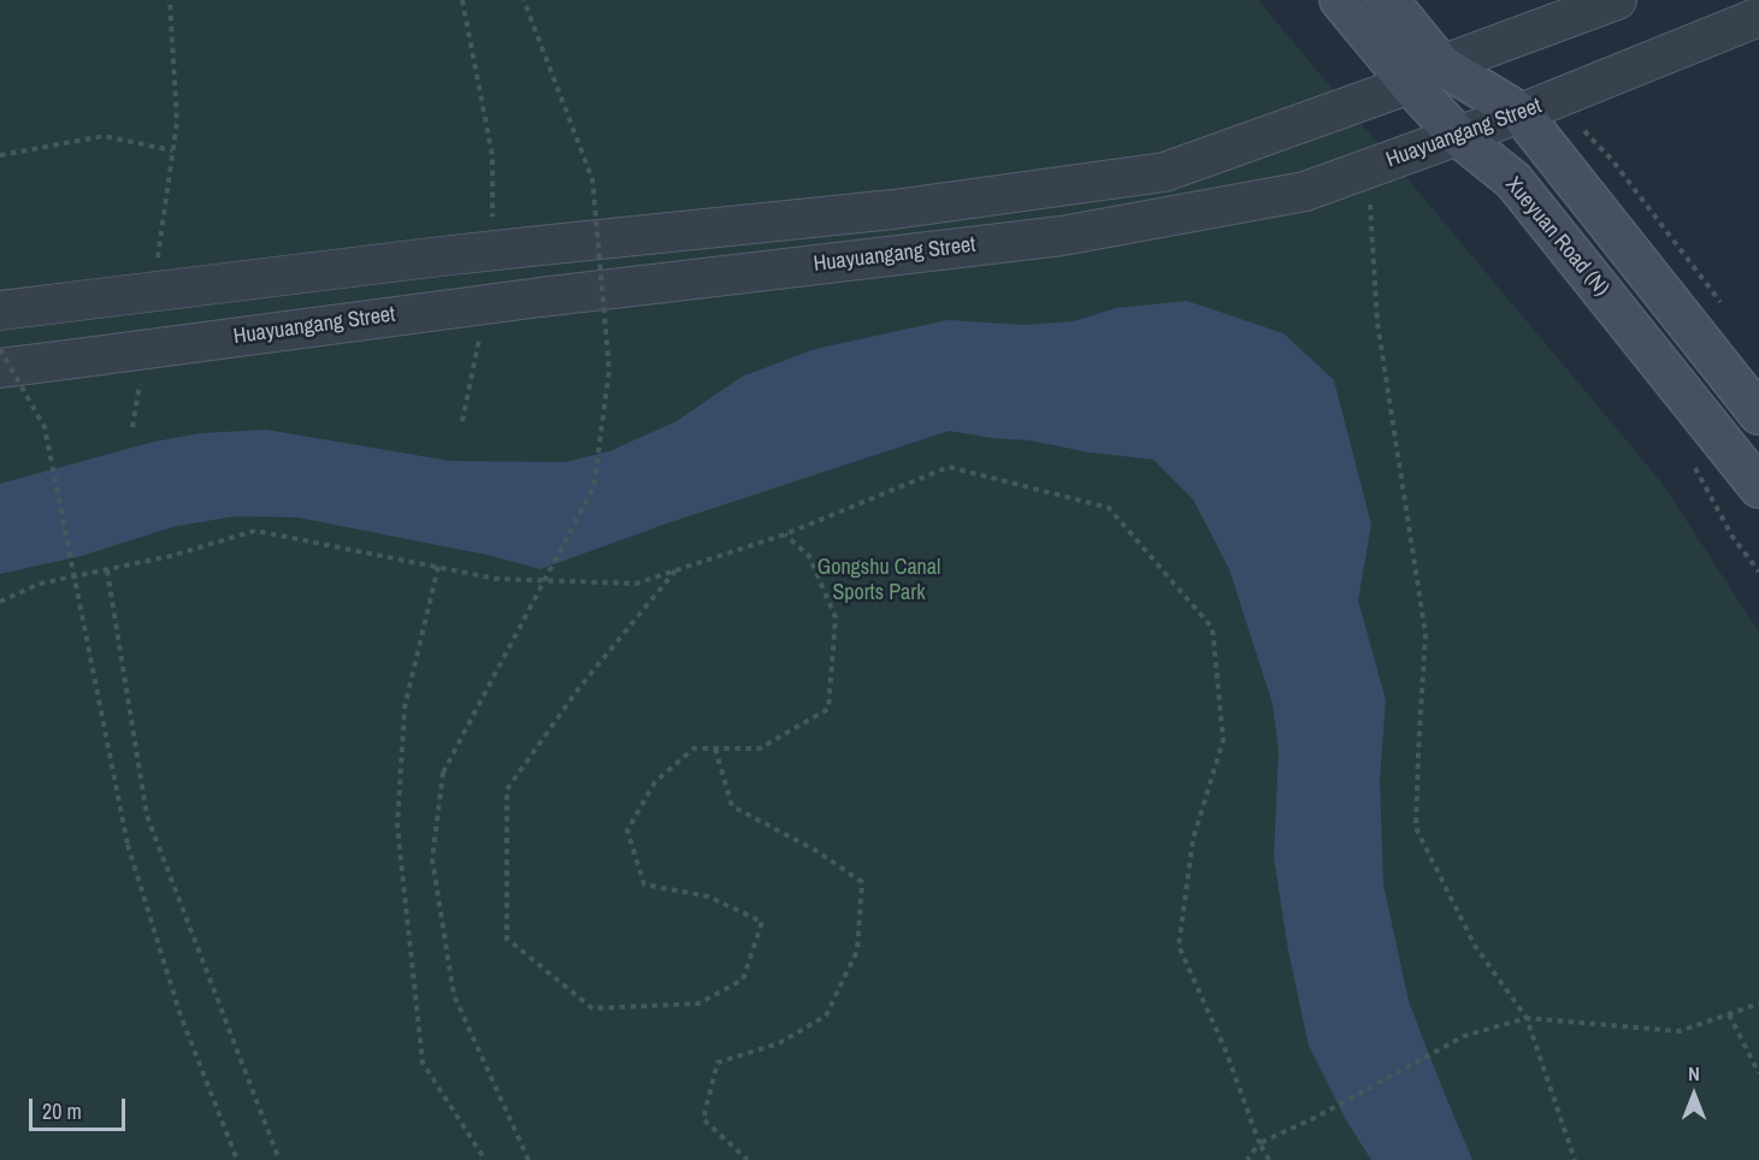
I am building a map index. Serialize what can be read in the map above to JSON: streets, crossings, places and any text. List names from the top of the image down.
{
  "streets": {
    "main road": ["Xueyuan Road (N)"],
    "street": ["Huayuangang Street"]
  },
  "crossings": [
    ["Huayuangang Street", "Xueyuan Road (N)"]
  ],
  "parks": ["Gongshu Canal Sports Park"],
  "scale_bar": "20 m",
  "north": "top"
}
